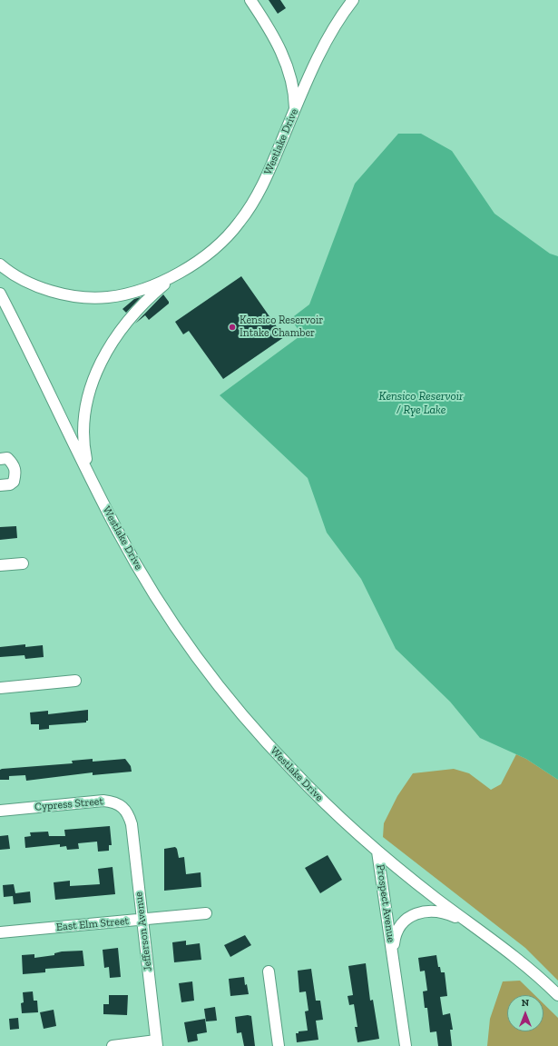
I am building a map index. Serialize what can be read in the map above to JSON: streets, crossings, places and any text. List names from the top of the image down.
{
  "streets": {
    "street": [
      "Westlake Drive",
      "Cypress Street",
      "Prospect Avenue",
      "East Elm Street",
      "Jefferson Avenue"
    ]
  },
  "crossings": [
    ["Westlake Drive", "Prospect Avenue"],
    ["Cypress Street", "Jefferson Avenue"],
    ["East Elm Street", "Jefferson Avenue"]
  ],
  "water": ["Kensico Reservoir / Rye Lake"],
  "places": ["Kensico Reservoir Intake Chamber"],
  "north": "top"
}
